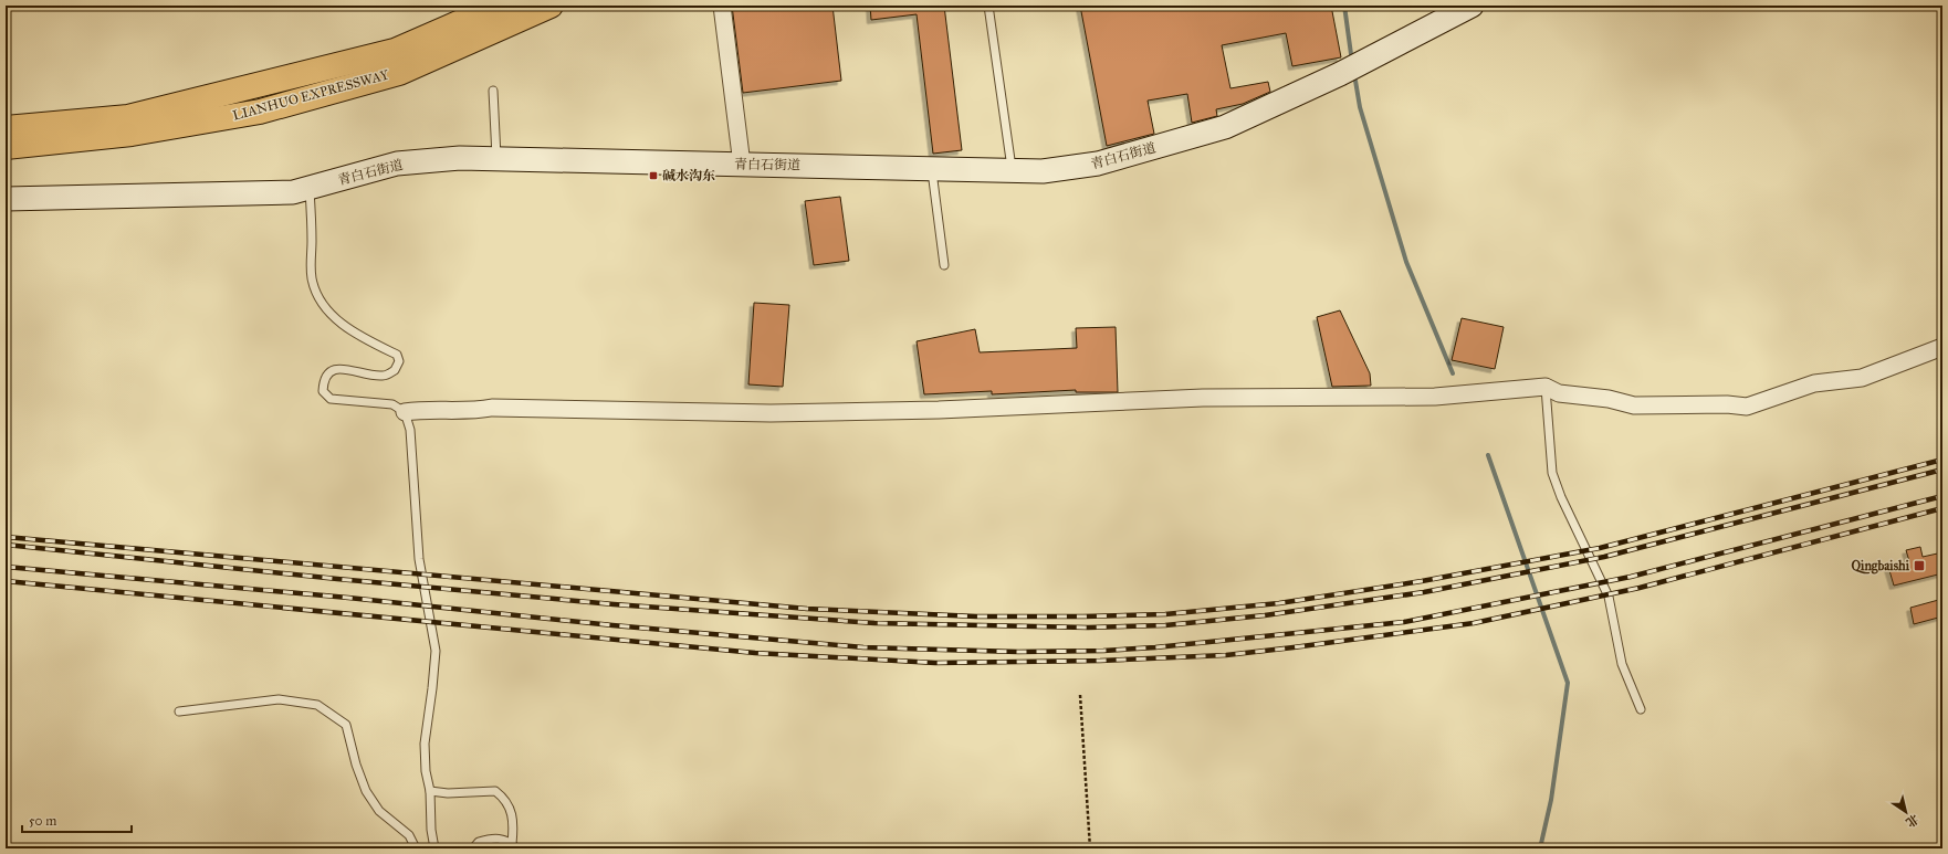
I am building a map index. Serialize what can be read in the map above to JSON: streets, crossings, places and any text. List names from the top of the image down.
{
  "streets": {
    "highway": ["LIANHUO EXPRESSWAY"],
    "street": ["青白石街道"]
  },
  "places": {
    "transit": ["碱水沟东", "Qingbaishi"]
  },
  "scale_bar": "50 m",
  "north": "bottom right"
}
